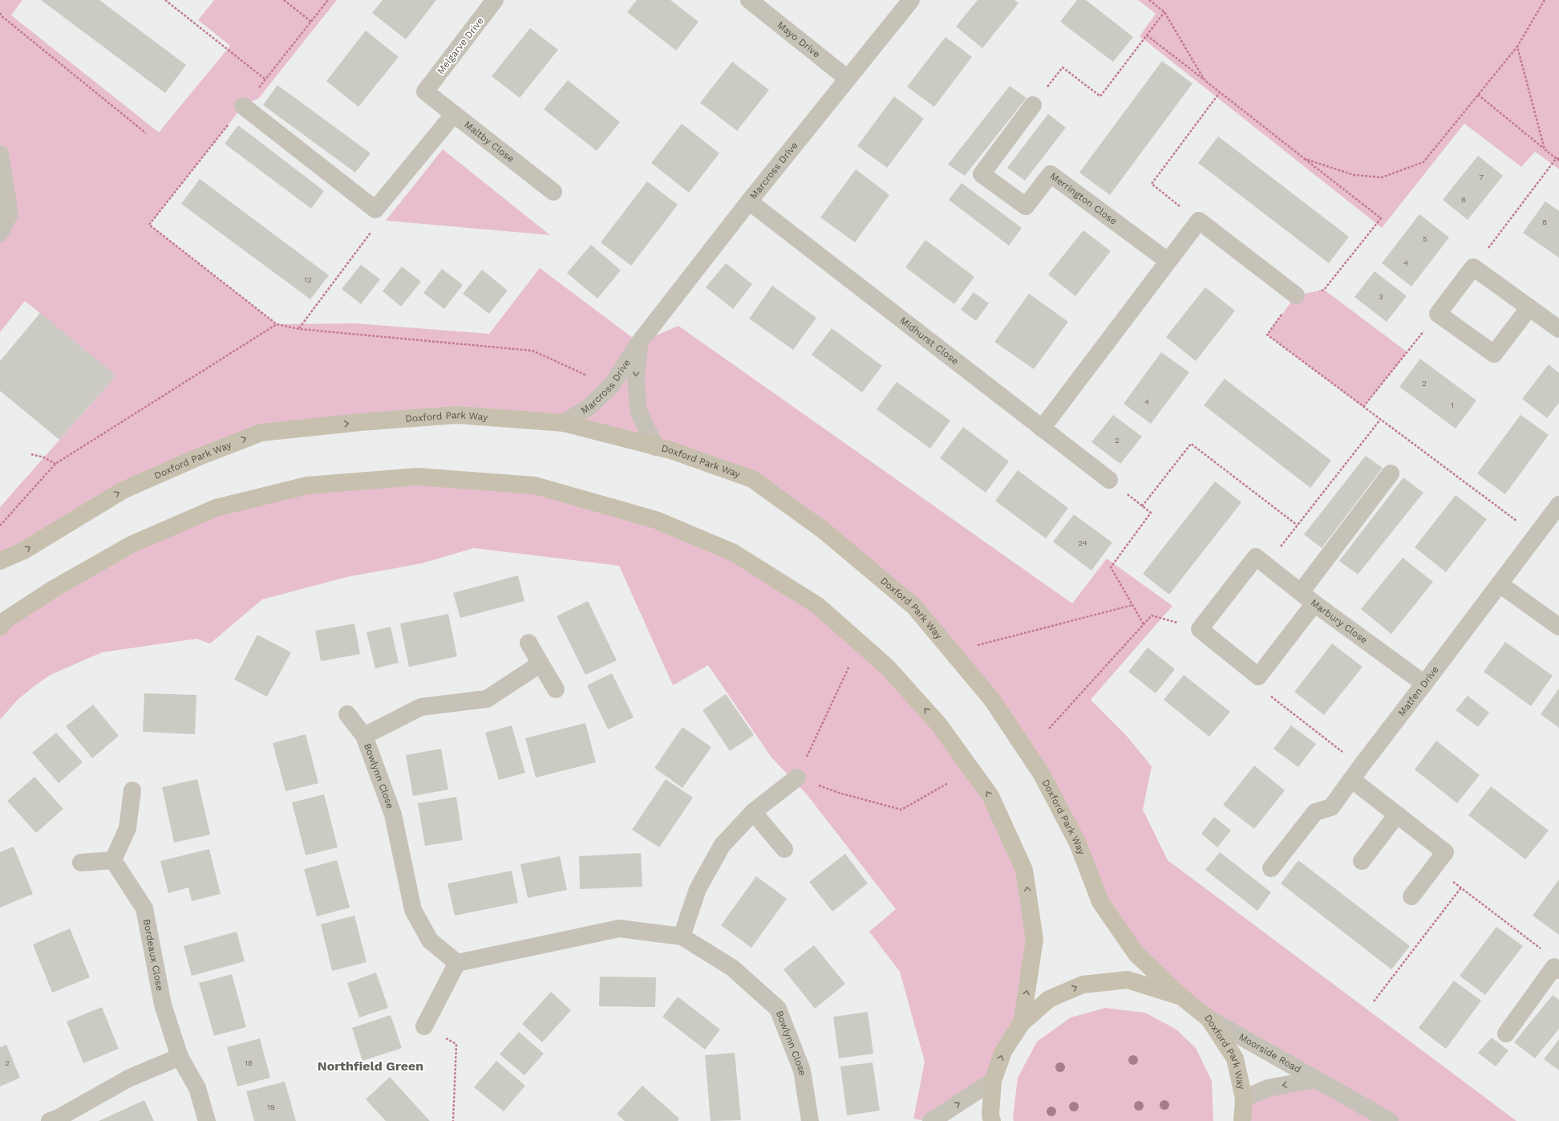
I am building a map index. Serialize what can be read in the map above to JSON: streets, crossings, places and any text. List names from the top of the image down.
{
  "streets": {
    "main road": ["Doxford Park Way"],
    "street": [
      "Mayo Drive",
      "Melgarve Drive",
      "Maltby Close",
      "Marcross Drive",
      "Merrington Close",
      "Midhurst Close",
      "Marbury Close",
      "Matfen Drive",
      "Bowlynn Close",
      "Bordeaux Close",
      "Moorside Road"
    ]
  },
  "crossings": [
    ["Mayo Drive", "Marcross Drive"],
    ["Melgarve Drive", "Maltby Close"],
    ["Marcross Drive", "Midhurst Close"],
    ["Marcross Drive", "Doxford Park Way"],
    ["Doxford Park Way", "Moorside Road"],
    ["Marbury Close", "Matfen Drive"]
  ],
  "districts": ["Northfield Green"],
  "house_numbers": [
    "7",
    "6",
    "8",
    "5",
    "4",
    "12",
    "3",
    "2",
    "4",
    "1",
    "2",
    "24",
    "2",
    "18",
    "19"
  ]
}
